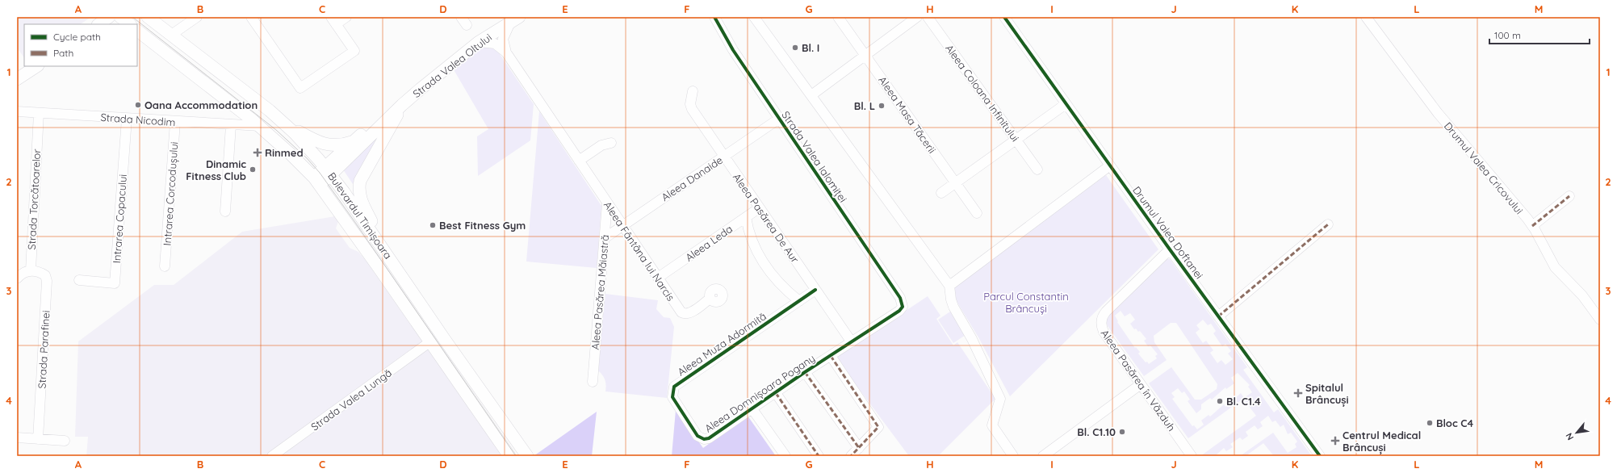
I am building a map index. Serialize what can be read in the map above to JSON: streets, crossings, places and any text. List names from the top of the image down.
{
  "streets": {
    "main road": ["Strada Valea Oltului", "Bulevardul Timișoara"],
    "street": [
      "Aleea Coloana Infinitului",
      "Aleea Masa Tăcerii",
      "Strada Nicodim",
      "Strada Valea Ialomiței",
      "Drumul Valea Cricovului",
      "Aleea Danaide",
      "Intrarea Corcodușului",
      "Strada Torcătoarelor",
      "Aleea Pasărea De Aur",
      "Intrarea Copacului",
      "Drumul Valea Doftanei",
      "Aleea Leda",
      "Aleea Fântâna lui Narcis",
      "Aleea Pasărea Măiastră",
      "Aleea Muza Adormită",
      "Strada Parafinei",
      "Aleea Pasărea în Văzduh",
      "Aleea Domnișoara Pogany",
      "Strada Valea Lungă"
    ]
  },
  "crossings": [
    ["Strada Valea Oltului", "Bulevardul Timișoara"],
    ["Strada Valea Oltului", "Aleea Fântâna lui Narcis"],
    ["Strada Nicodim", "Intrarea Corcodușului"],
    ["Strada Nicodim", "Strada Torcătoarelor"],
    ["Strada Nicodim", "Bulevardul Timișoara"],
    ["Strada Nicodim", "Intrarea Copacului"],
    ["Strada Valea Ialomiței", "Aleea Danaide"],
    ["Strada Valea Ialomiței", "Aleea Domnișoara Pogany"],
    ["Aleea Danaide", "Aleea Pasărea De Aur"],
    ["Aleea Danaide", "Aleea Fântâna lui Narcis"],
    ["Aleea Danaide", "Aleea Pasărea Măiastră"],
    ["Strada Torcătoarelor", "Strada Parafinei"],
    ["Bulevardul Timișoara", "Strada Valea Lungă"],
    ["Aleea Pasărea De Aur", "Aleea Leda"],
    ["Aleea Pasărea De Aur", "Aleea Muza Adormită"],
    ["Aleea Pasărea De Aur", "Aleea Domnișoara Pogany"],
    ["Drumul Valea Doftanei", "Aleea Pasărea în Văzduh"],
    ["Aleea Leda", "Aleea Fântâna lui Narcis"],
    ["Aleea Fântâna lui Narcis", "Aleea Pasărea Măiastră"],
    ["Aleea Muza Adormită", "Aleea Domnișoara Pogany"]
  ],
  "parks": ["Parcul Constantin Brâncuși"],
  "places": {
    "other": [
      "Bl. I",
      "Oana Accommodation",
      "Bl. L",
      "Dinamic Fitness Club",
      "Best Fitness Gym",
      "Bl. C1.4",
      "Bloc C4",
      "Bl. C1.10"
    ],
    "health": ["Rinmed", "Spitalul Brâncuși", "Centrul Medical Brâncuși"]
  },
  "legend": ["Cycle path", "Path"],
  "scale_bar": "100 m",
  "north": "bottom left",
  "grid": {
    "columns": [
      "A",
      "B",
      "C",
      "D",
      "E",
      "F",
      "G",
      "H",
      "I",
      "J",
      "K",
      "L",
      "M"
    ],
    "rows": [
      "1",
      "2",
      "3",
      "4"
    ]
  }
}
